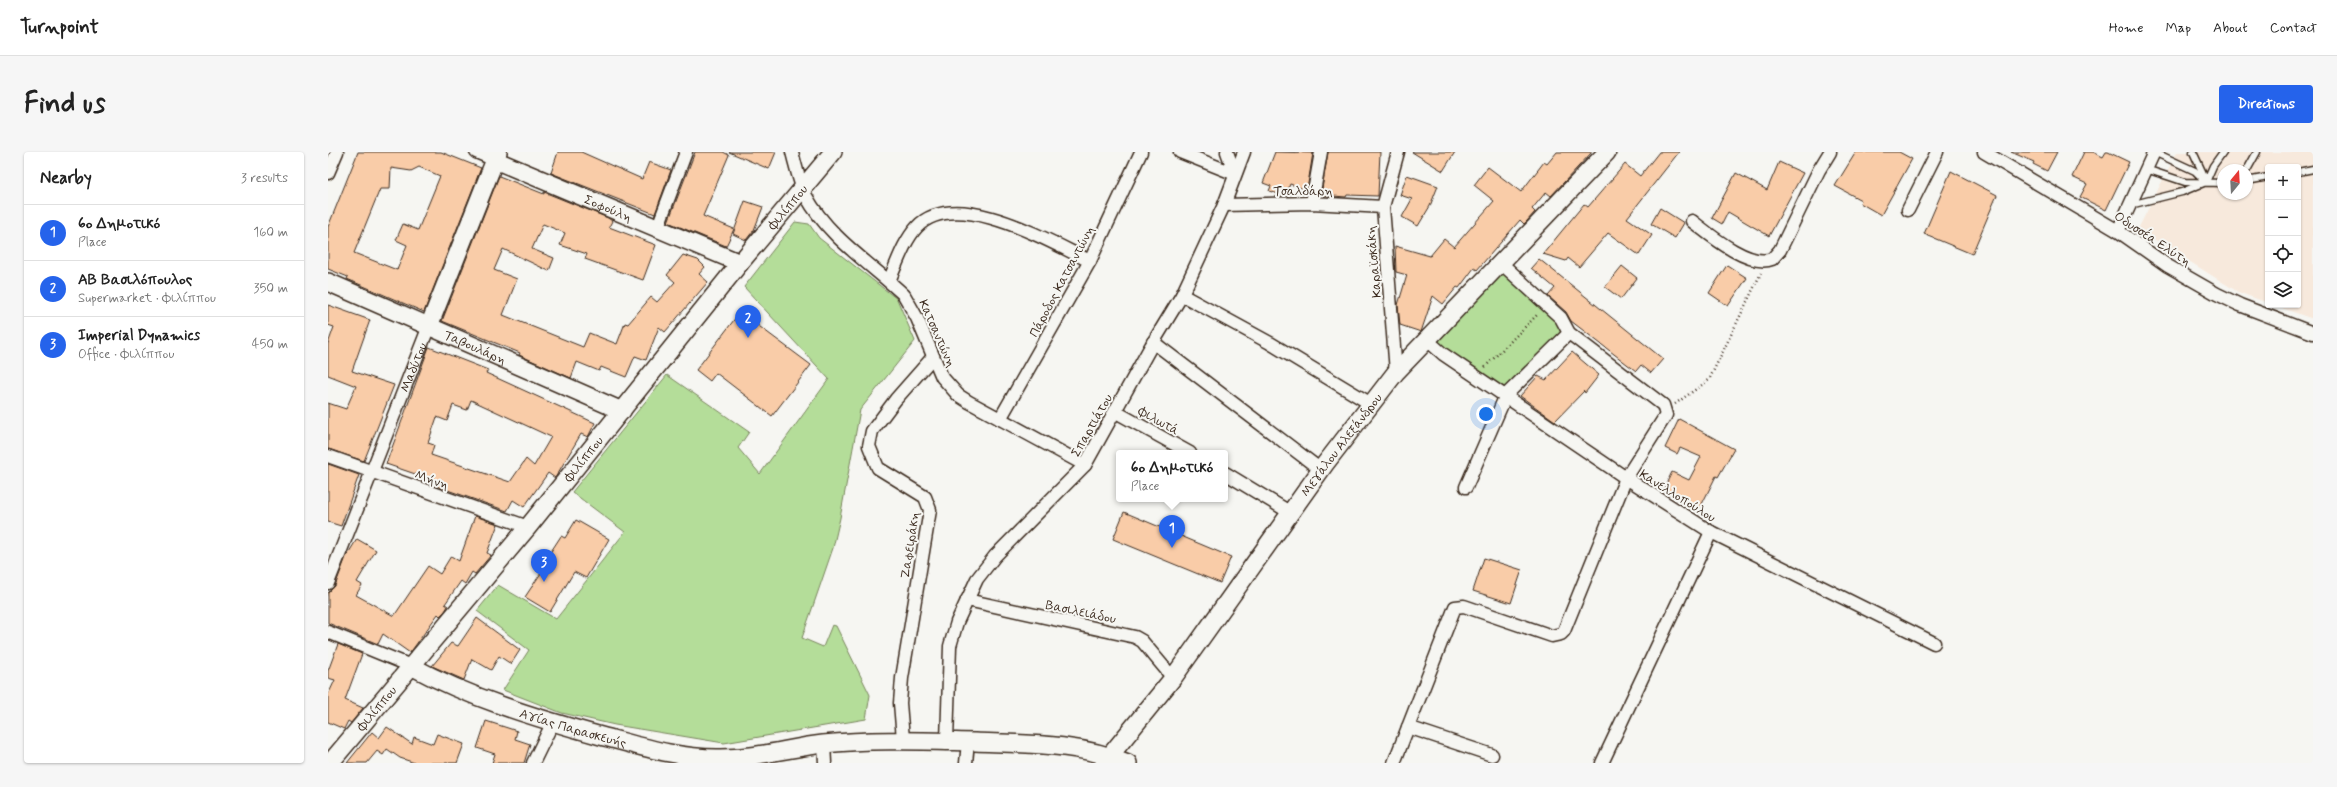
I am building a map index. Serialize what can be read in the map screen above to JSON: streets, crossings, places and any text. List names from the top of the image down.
{
  "streets": {
    "street": [
      "Τσαλδάρη",
      "Φιλίππου",
      "Σοφούλη",
      "Οδυσσέα Ελύτη",
      "Καραϊσκάκη",
      "Πάροδος Κατσαντώνη",
      "Κατσαντώνη",
      "Ταβουλάρη",
      "Μαδύτου",
      "Φιλωτά",
      "Σπαρτιάτου",
      "Μεγάλου Αλεξάνδρου",
      "Μήνη",
      "Κανελλοπούλου",
      "Ζαφειράκη",
      "Βασιλειάδου",
      "Αγίας Παρασκευής"
    ]
  },
  "crossings": [
    ["Τσαλδάρη", "Καραϊσκάκη"],
    ["Τσαλδάρη", "Σπαρτιάτου"],
    ["Φιλίππου", "Σοφούλη"],
    ["Φιλίππου", "Κατσαντώνη"],
    ["Φιλίππου", "Ταβουλάρη"],
    ["Φιλίππου", "Μήνη"],
    ["Φιλίππου", "Αγίας Παρασκευής"],
    ["Σοφούλη", "Μαδύτου"],
    ["Καραϊσκάκη", "Μεγάλου Αλεξάνδρου"],
    ["Πάροδος Κατσαντώνη", "Κατσαντώνη"],
    ["Κατσαντώνη", "Σπαρτιάτου"],
    ["Κατσαντώνη", "Ζαφειράκη"],
    ["Ταβουλάρη", "Μαδύτου"],
    ["Μαδύτου", "Μήνη"],
    ["Φιλωτά", "Σπαρτιάτου"],
    ["Σπαρτιάτου", "Βασιλειάδου"],
    ["Σπαρτιάτου", "Αγίας Παρασκευής"],
    ["Μεγάλου Αλεξάνδρου", "Κανελλοπούλου"],
    ["Μεγάλου Αλεξάνδρου", "Βασιλειάδου"],
    ["Μεγάλου Αλεξάνδρου", "Αγίας Παρασκευής"],
    ["Ζαφειράκη", "Αγίας Παρασκευής"]
  ],
  "north": "top",
  "page": {
    "header": "Turnpoint",
    "nav": [
      "Home",
      "Map",
      "About",
      "Contact"
    ],
    "buttons": "Directions",
    "title": "Find us",
    "heading": ["Nearby", "3 results"],
    "map_buttons": ["+", "−"],
    "list": [
      {
        "mark": "1",
        "name": "6ο Δημοτικό",
        "note": "Place",
        "value": "160 m"
      },
      {
        "mark": "2",
        "name": "ΑΒ Βασιλόπουλος",
        "note": "Supermarket · Φιλίππου",
        "value": "350 m"
      },
      {
        "mark": "3",
        "name": "Imperial Dynamics",
        "note": "Office · Φιλίππου",
        "value": "450 m"
      }
    ],
    "pins": ["2", "1", "3"],
    "popup": ["6ο Δημοτικό", "Place"]
  }
}
